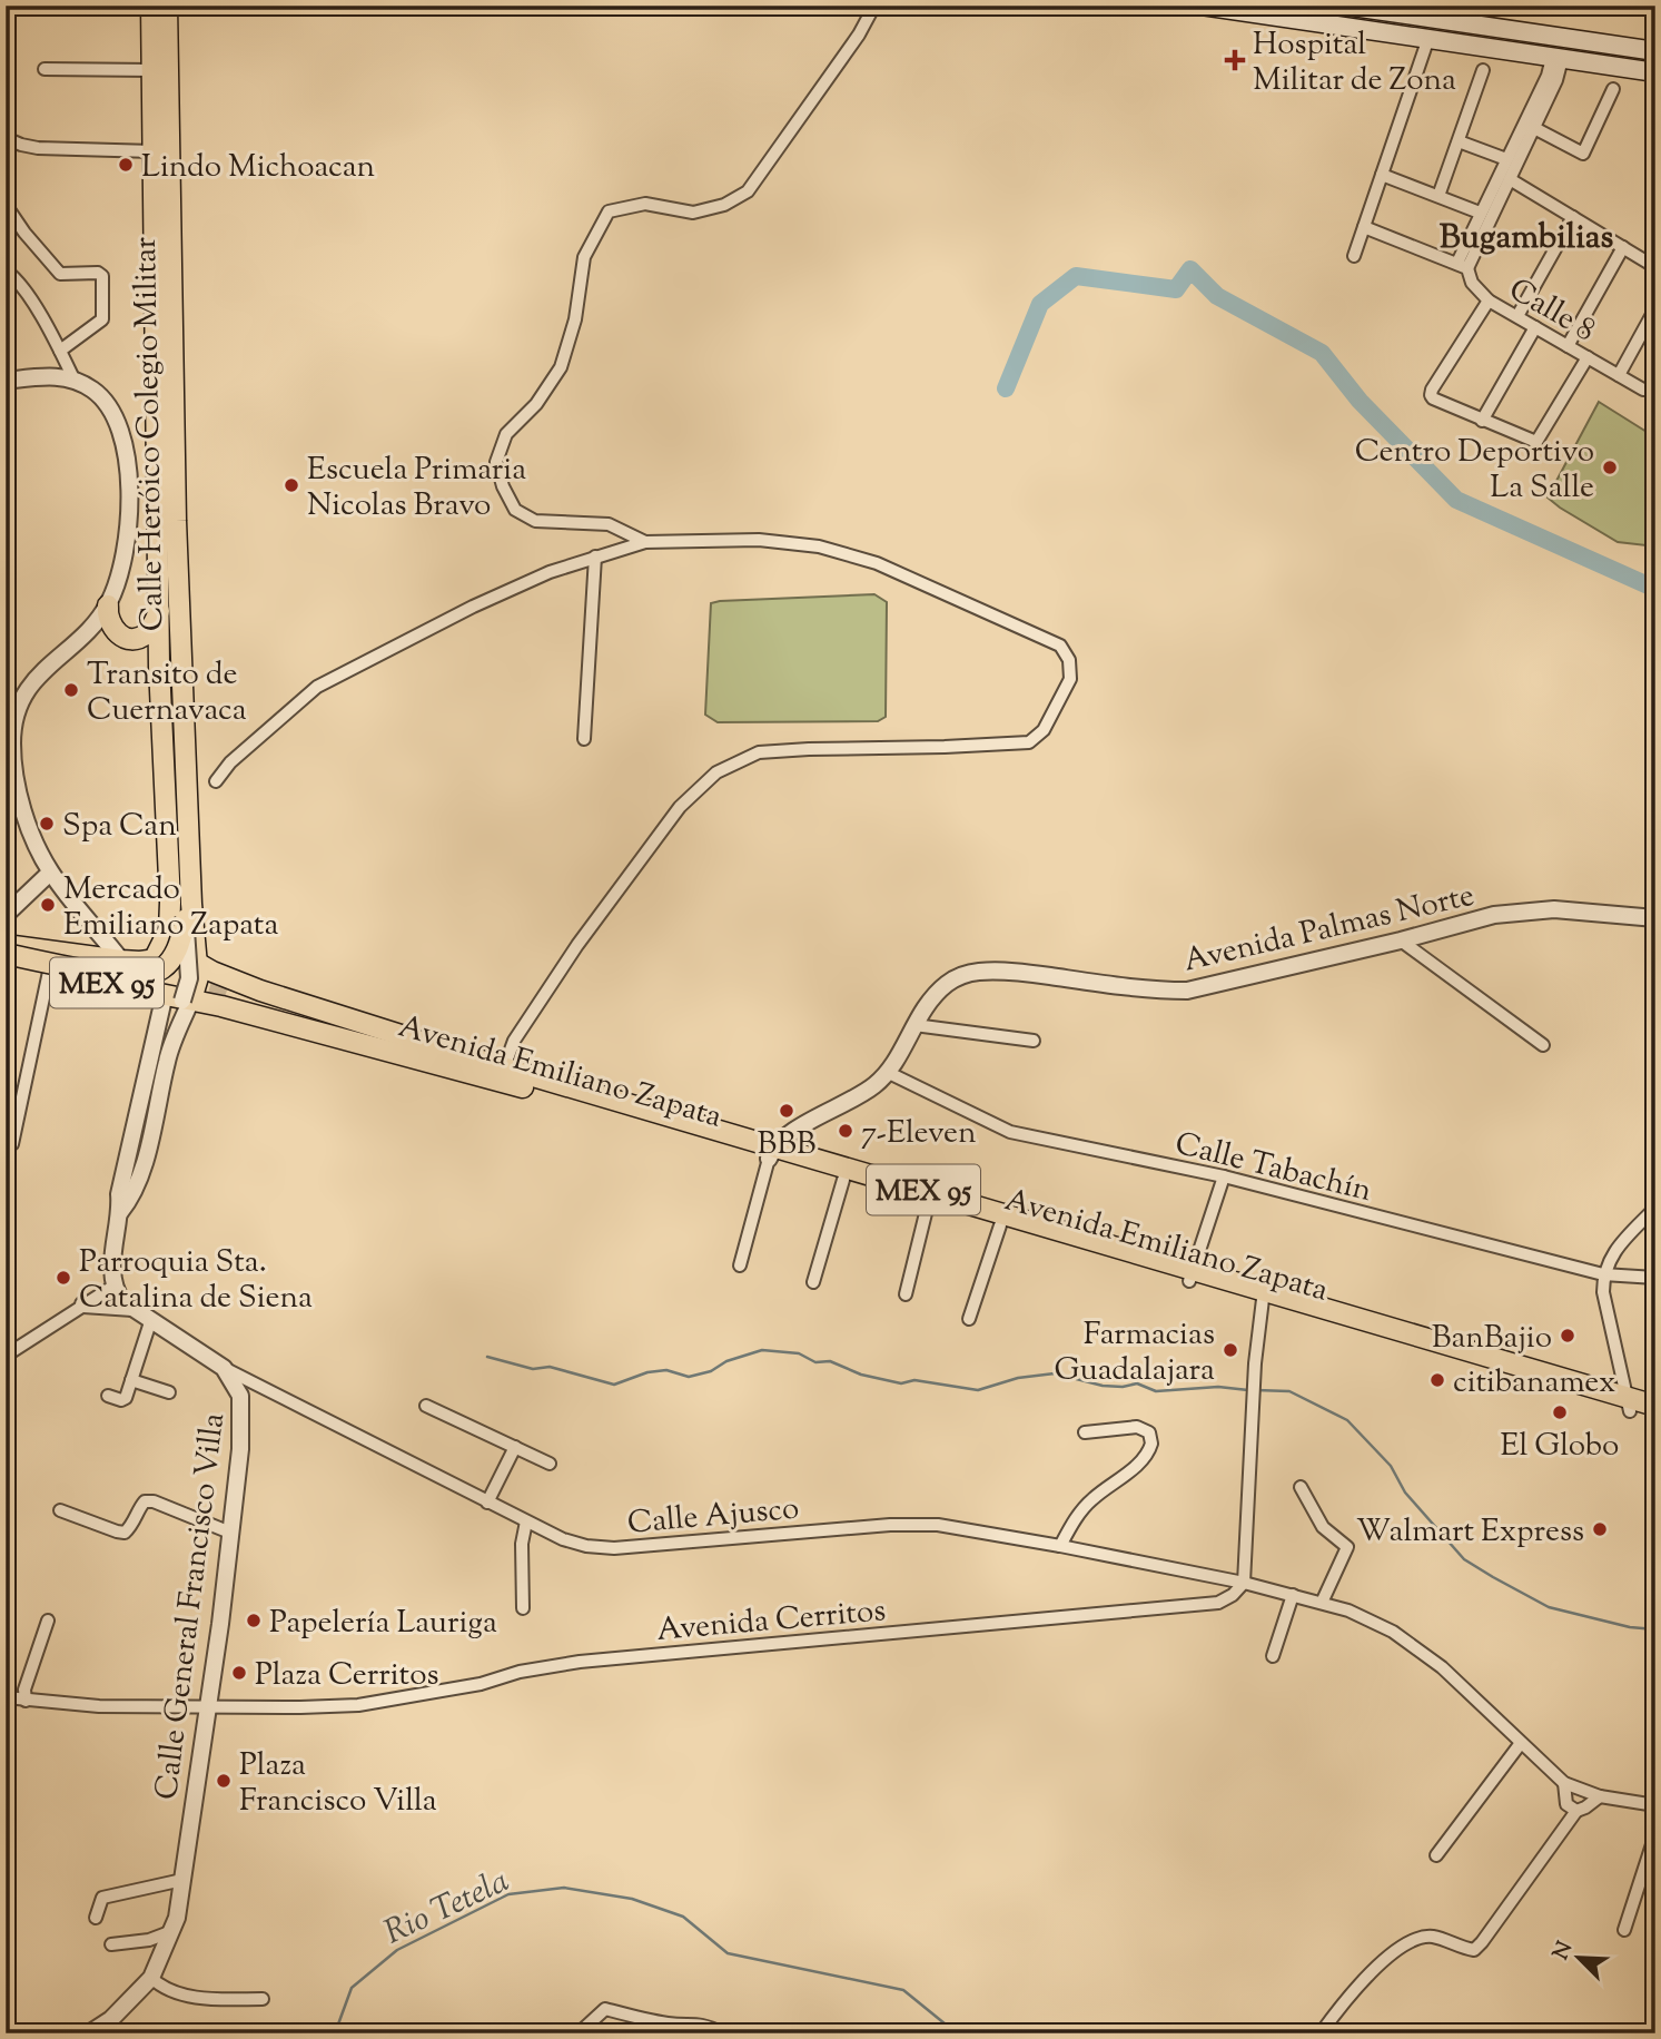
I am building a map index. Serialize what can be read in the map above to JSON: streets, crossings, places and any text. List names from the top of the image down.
{
  "streets": {
    "main road": ["Calle Heróico Colegio Militar", "MEX 95", "Avenida Emiliano Zapata"],
    "street": [
      "Calle 8",
      "Avenida Palmas Norte",
      "Calle Tabachín",
      "Calle Ajusco",
      "Calle General Francisco Villa",
      "Avenida Cerritos"
    ]
  },
  "crossings": [
    ["Calle Heróico Colegio Militar", "MEX 95"],
    ["Calle Heróico Colegio Militar", "Avenida Emiliano Zapata"],
    ["Avenida Palmas Norte", "Avenida Emiliano Zapata"],
    ["Avenida Palmas Norte", "Calle Tabachín"],
    ["MEX 95", "Avenida Emiliano Zapata"],
    ["Calle Ajusco", "Calle General Francisco Villa"],
    ["Calle Ajusco", "Avenida Cerritos"],
    ["Calle General Francisco Villa", "Avenida Cerritos"]
  ],
  "districts": ["Bugambilias"],
  "water": ["Rio Tetela"],
  "places": {
    "health": ["Hospital Militar de Zona"],
    "other": [
      "Lindo Michoacan",
      "Centro Deportivo La Salle",
      "Escuela Primaria Nicolas Bravo",
      "Transito de Cuernavaca",
      "Spa Can",
      "Mercado Emiliano Zapata",
      "BBB",
      "7-Eleven",
      "Parroquia Sta. Catalina de Siena",
      "BanBajio",
      "Farmacias Guadalajara",
      "citibanamex",
      "El Globo",
      "Walmart Express",
      "Papelería Lauriga",
      "Plaza Cerritos",
      "Plaza Francisco Villa"
    ]
  },
  "north": "top left"
}
